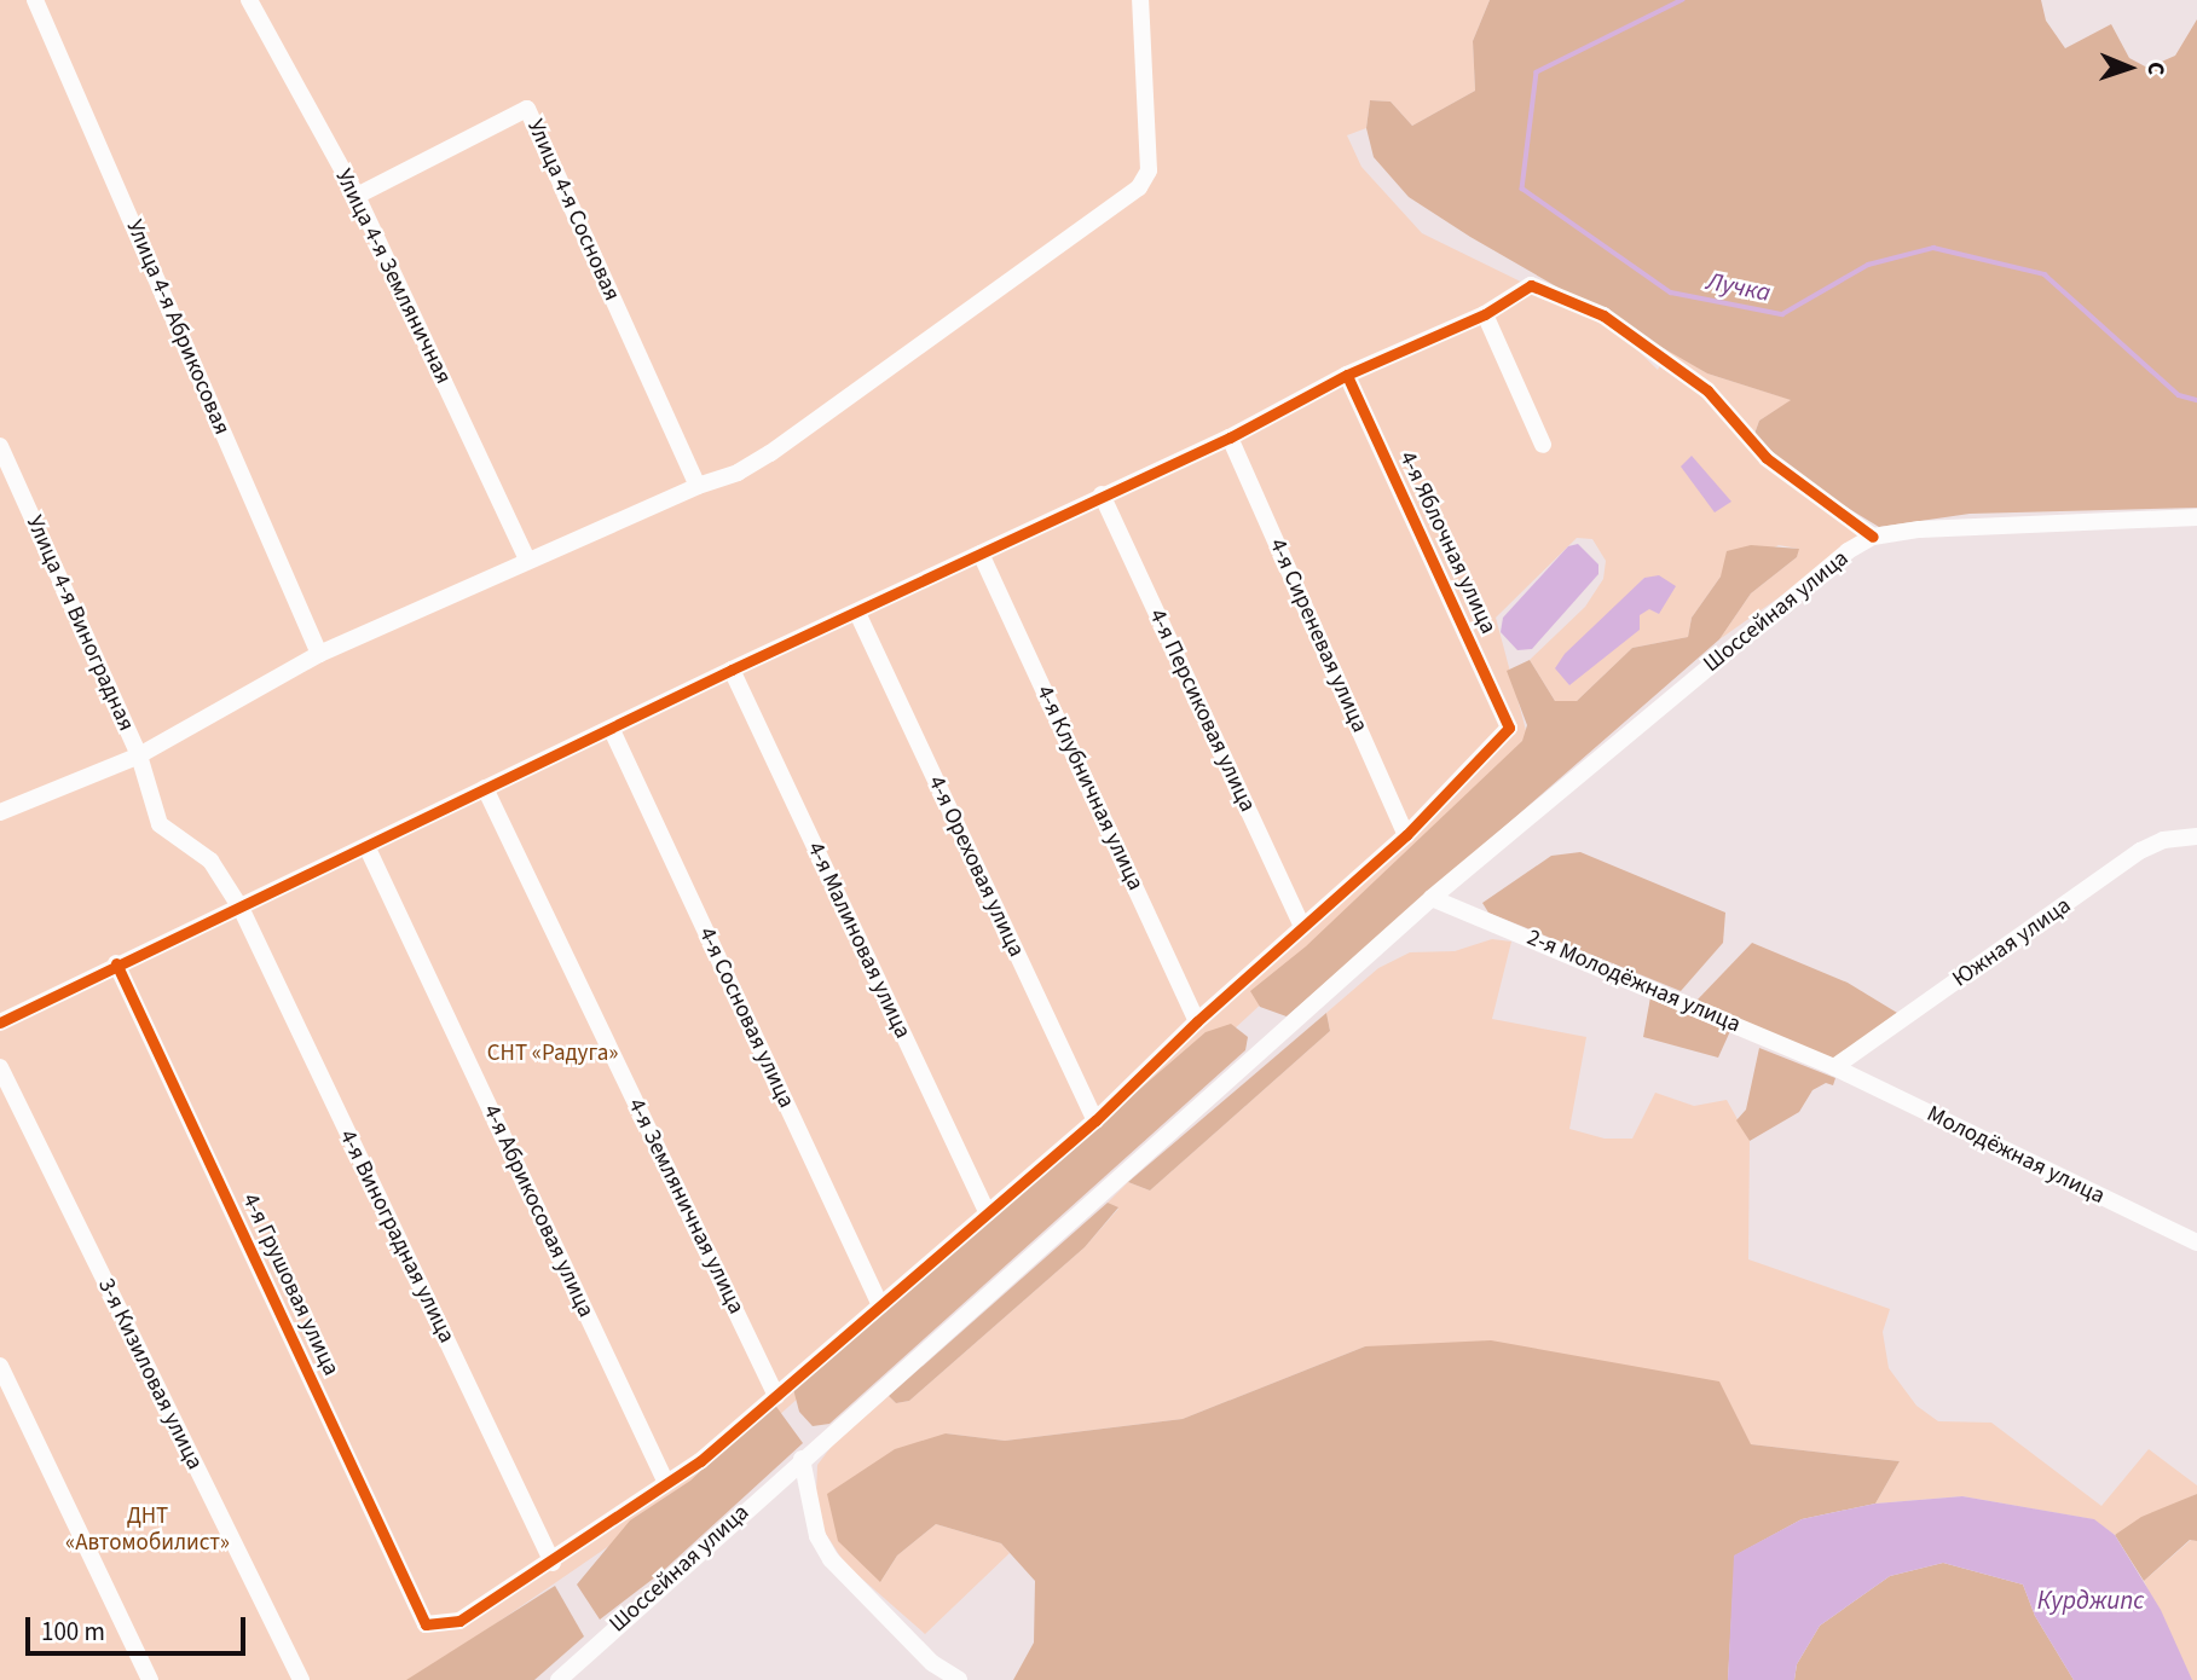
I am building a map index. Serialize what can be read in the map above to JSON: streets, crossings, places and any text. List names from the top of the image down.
{
  "streets": {
    "street": [
      "Улица 4-я Сосновая",
      "Улица 4-я Земляничная",
      "Улица 4-я Абрикосовая",
      "4-я Яблочная улица",
      "Шоссейная улица",
      "Улица 4-я Виноградная",
      "4-я Сиреневая улица",
      "4-я Персиковая улица",
      "4-я Клубничная улица",
      "4-я Ореховая улица",
      "4-я Малиновая улица",
      "Южная улица",
      "2-я Молодёжная улица",
      "4-я Сосновая улица",
      "Молодёжная улица",
      "4-я Земляничная улица",
      "4-я Абрикосовая улица",
      "4-я Виноградная улица",
      "4-я Грушовая улица",
      "3-я Кизиловая улица"
    ]
  },
  "crossings": [
    ["Улица 4-я Сосновая", "Улица 4-я Земляничная"],
    ["4-я Яблочная улица", "4-я Сиреневая улица"],
    ["Шоссейная улица", "2-я Молодёжная улица"],
    ["Улица 4-я Виноградная", "4-я Виноградная улица"],
    ["Южная улица", "2-я Молодёжная улица"],
    ["Южная улица", "Молодёжная улица"],
    ["2-я Молодёжная улица", "Молодёжная улица"],
    ["4-я Виноградная улица", "4-я Грушовая улица"]
  ],
  "water": ["Лучка", "Курджипс"],
  "parks": ["СНТ «Радуга»", "ДНТ «Автомобилист»"],
  "scale_bar": "100 m",
  "north": "right"
}
